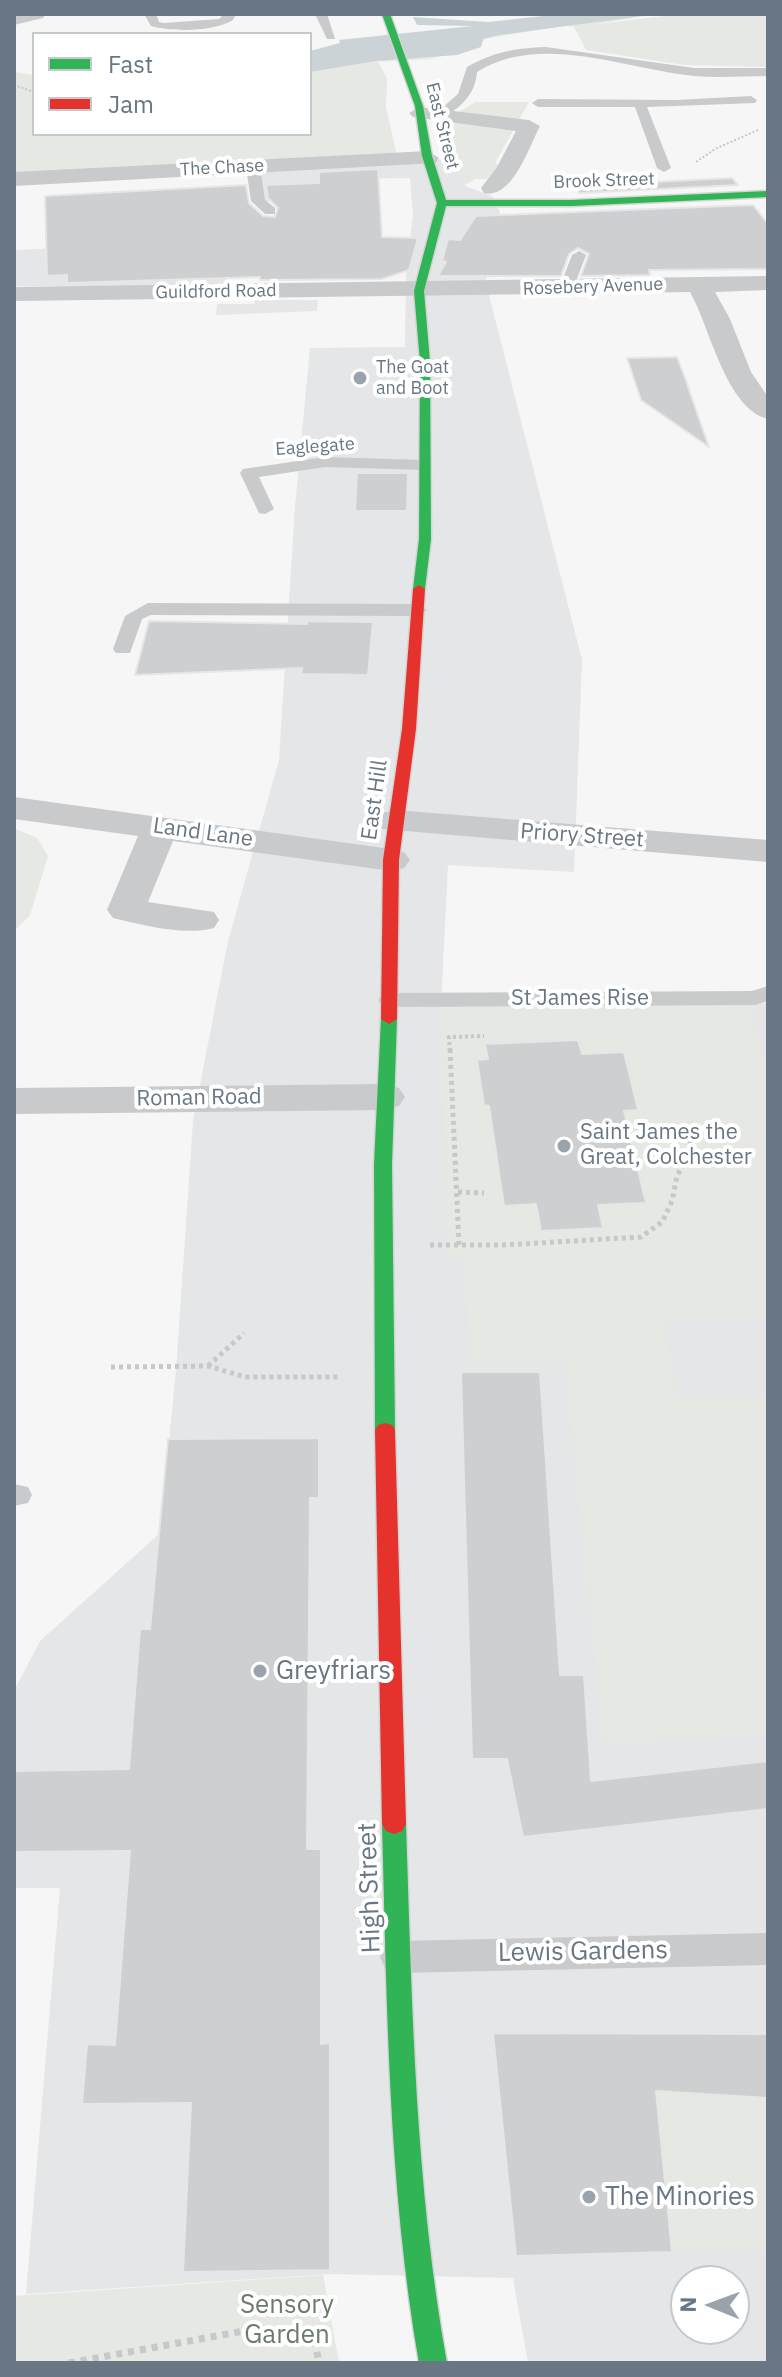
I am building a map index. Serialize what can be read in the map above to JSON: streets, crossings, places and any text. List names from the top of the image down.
{
  "streets": {
    "street": [
      "East Street",
      "The Chase",
      "Brook Street",
      "Rosebery Avenue",
      "Guildford Road",
      "East Hill",
      "Land Lane",
      "Priory Street",
      "Roman Road",
      "High Street"
    ],
    "lane": ["Eaglegate", "St James Rise", "Lewis Gardens"]
  },
  "crossings": [
    ["East Street", "The Chase"],
    ["East Street", "Brook Street"],
    ["East Street", "East Hill"],
    ["Brook Street", "East Hill"],
    ["Rosebery Avenue", "Guildford Road"],
    ["Rosebery Avenue", "East Hill"],
    ["Guildford Road", "East Hill"],
    ["Eaglegate", "East Hill"],
    ["East Hill", "Land Lane"],
    ["East Hill", "Priory Street"],
    ["East Hill", "St James Rise"],
    ["East Hill", "Roman Road"],
    ["East Hill", "High Street"],
    ["High Street", "Lewis Gardens"]
  ],
  "parks": ["Sensory Garden"],
  "places": [
    "The Goat and Boot",
    "Saint James the Great, Colchester",
    "Greyfriars",
    "The Minories"
  ],
  "legend": ["Fast", "Jam"],
  "north": "left"
}
